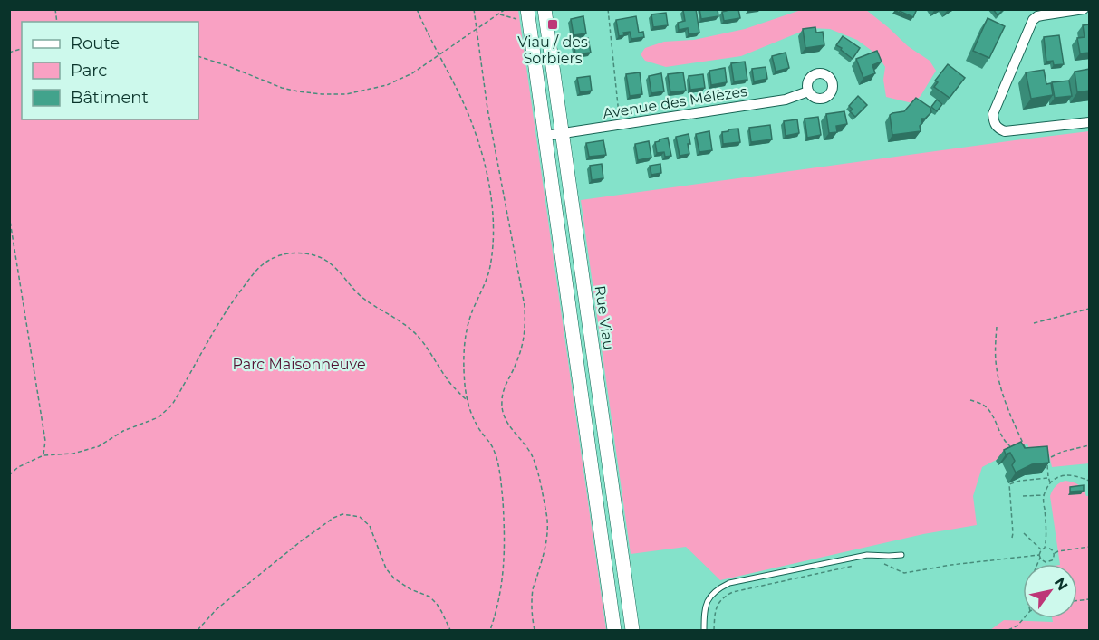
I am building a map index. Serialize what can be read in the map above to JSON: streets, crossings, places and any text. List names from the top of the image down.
{
  "streets": {
    "main road": ["Rue Viau"],
    "street": ["Avenue des Mélèzes"]
  },
  "crossings": [
    ["Avenue des Mélèzes", "Rue Viau"]
  ],
  "parks": ["Parc Maisonneuve"],
  "places": {
    "transit": ["Viau / des Sorbiers"]
  },
  "legend": ["Route", "Parc", "Bâtiment"],
  "north": "top right"
}
